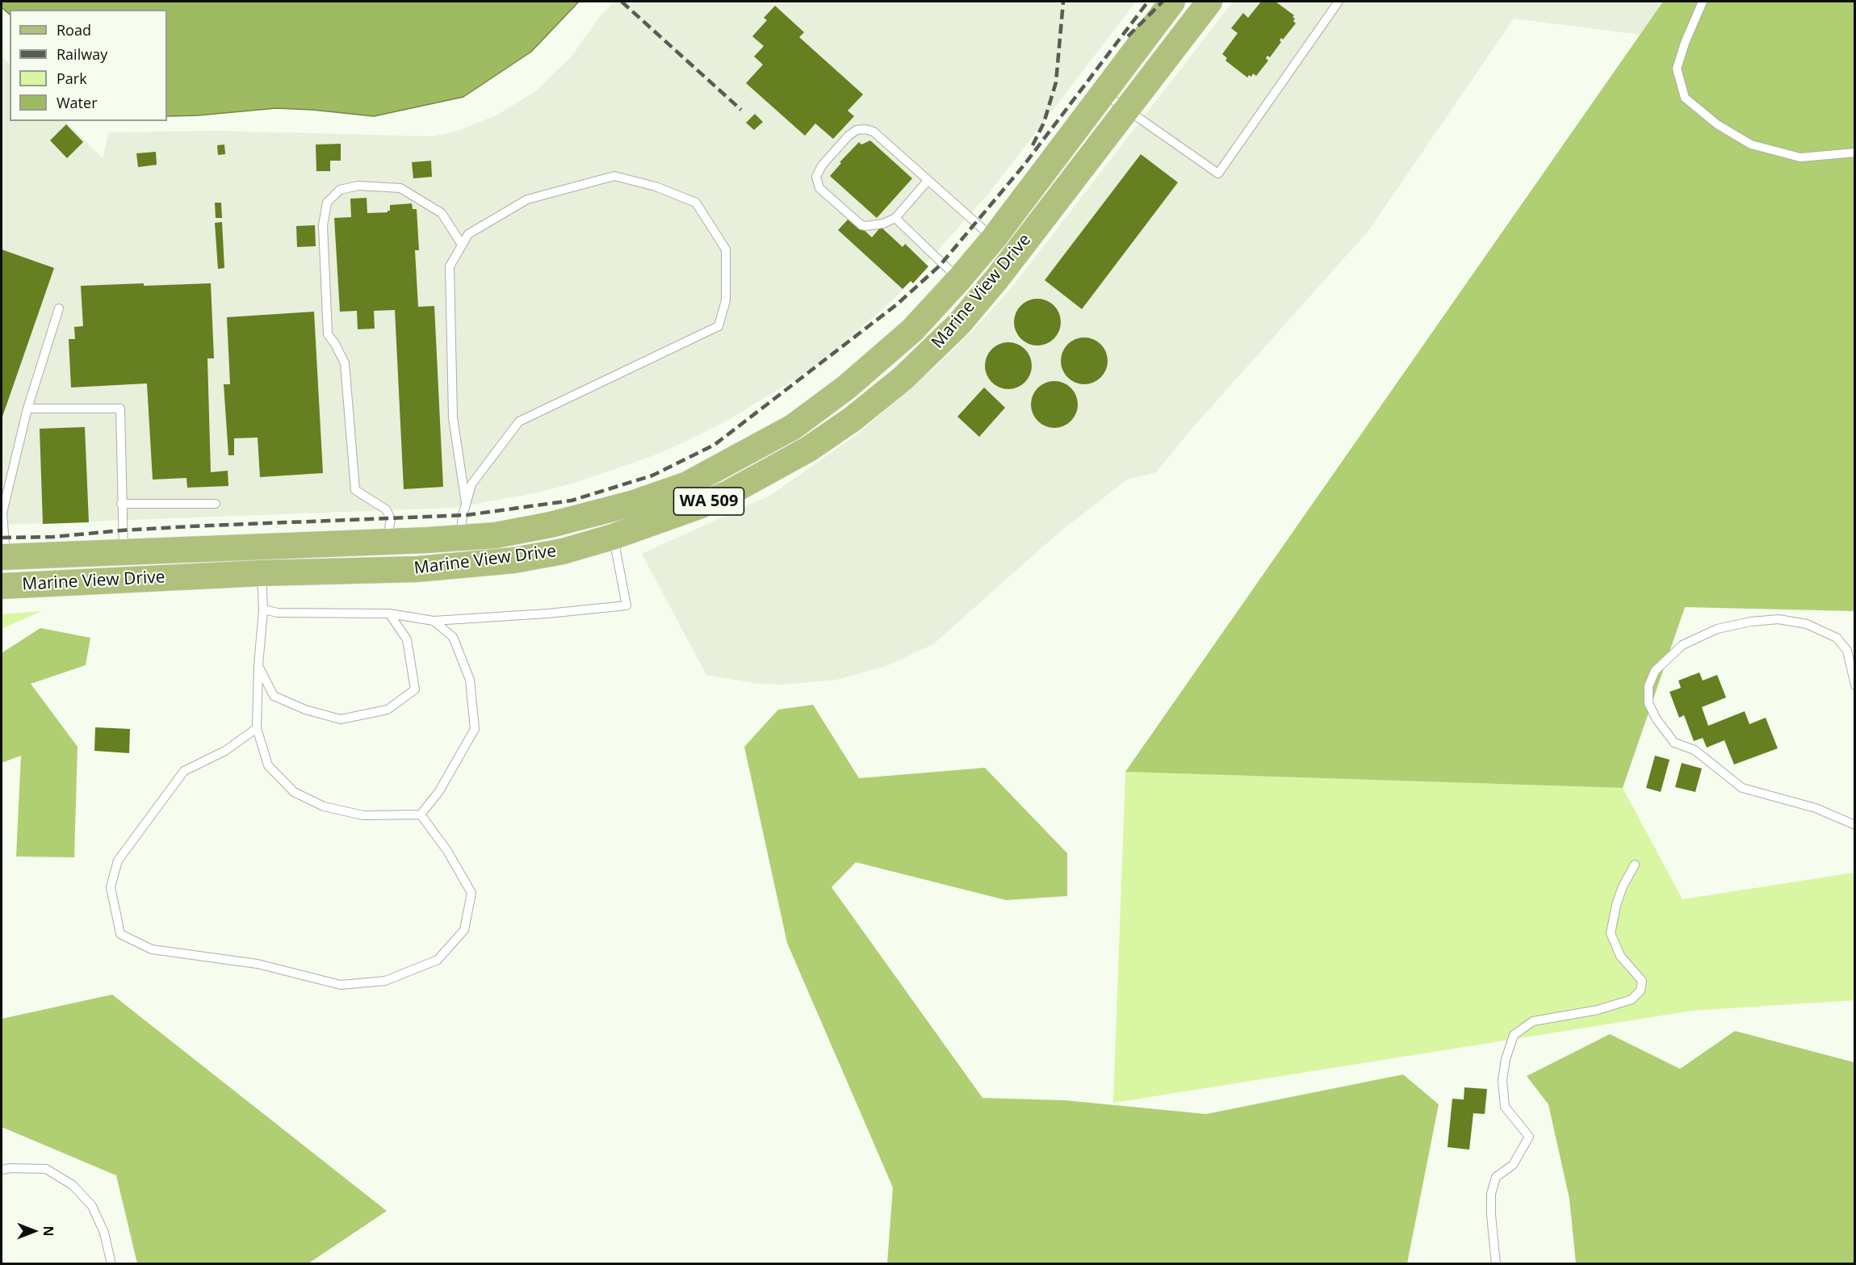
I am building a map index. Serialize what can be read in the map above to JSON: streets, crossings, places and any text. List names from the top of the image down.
{
  "streets": {
    "main road": ["Marine View Drive", "WA 509"]
  },
  "legend": [
    "Road",
    "Railway",
    "Park",
    "Water"
  ],
  "north": "right"
}
